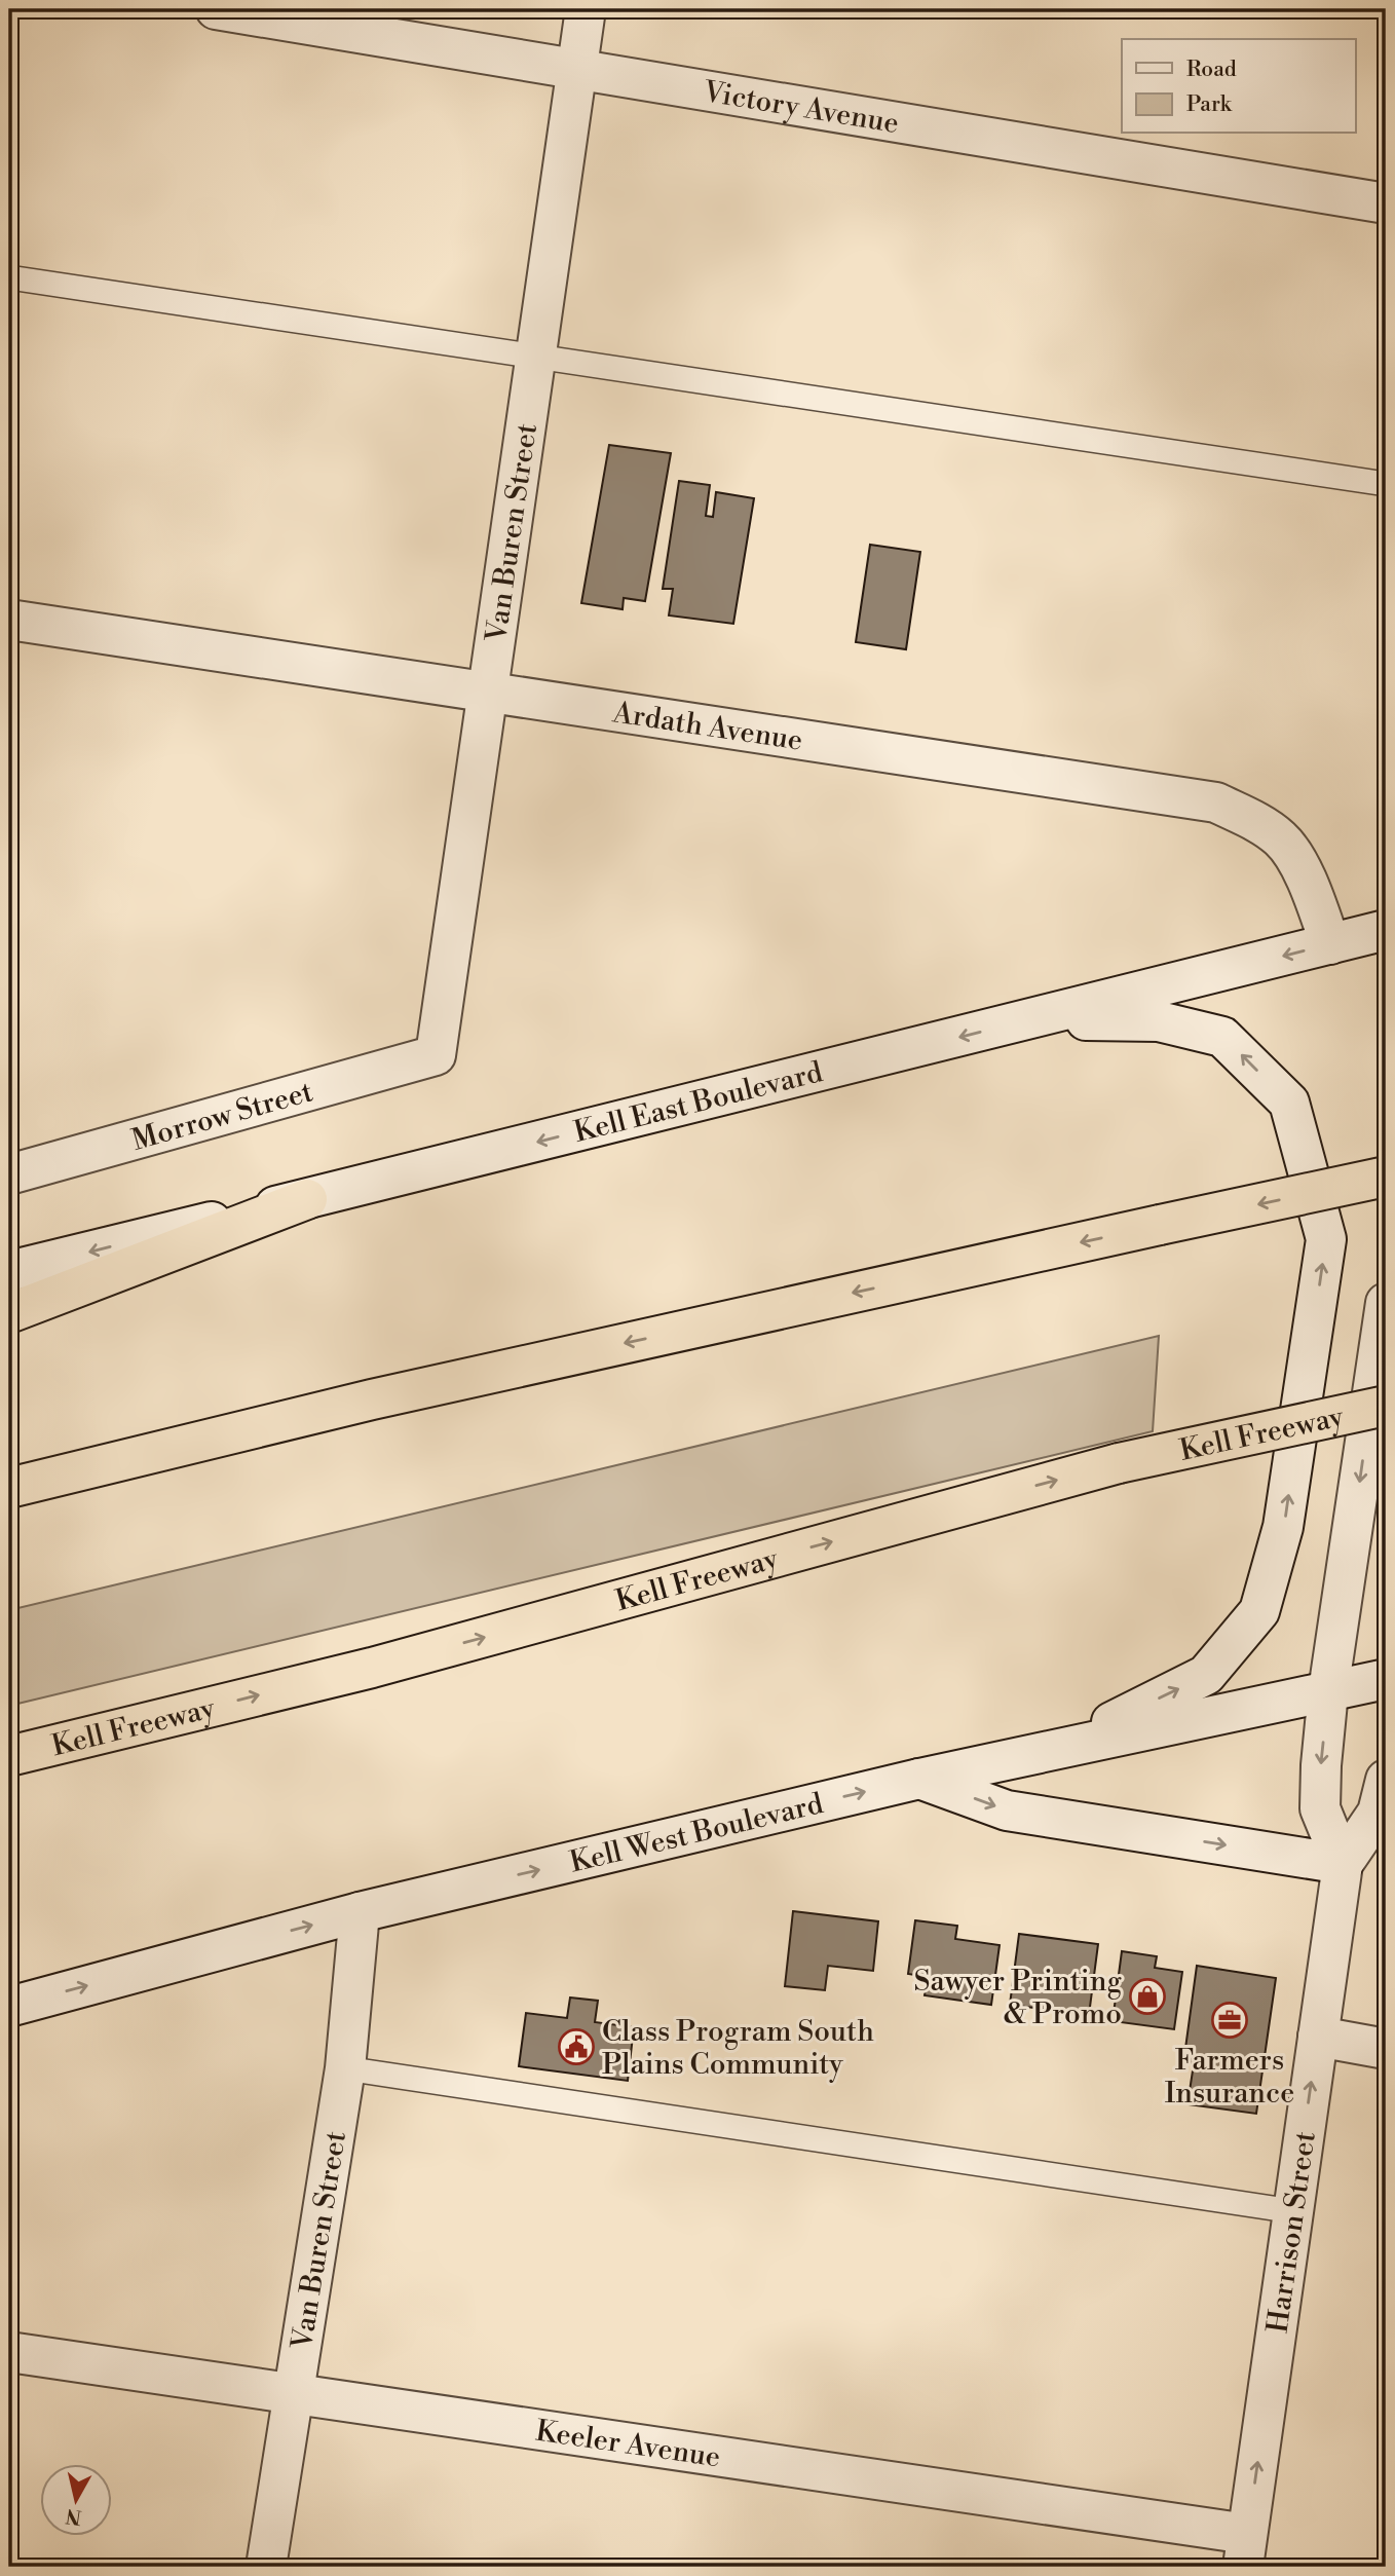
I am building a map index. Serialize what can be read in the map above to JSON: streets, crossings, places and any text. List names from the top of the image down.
{
  "streets": {
    "highway": ["Kell Freeway"],
    "street": [
      "Victory Avenue",
      "Van Buren Street",
      "Ardath Avenue",
      "Kell East Boulevard",
      "Morrow Street",
      "Kell West Boulevard",
      "Harrison Street",
      "Keeler Avenue"
    ]
  },
  "crossings": [
    ["Victory Avenue", "Van Buren Street"],
    ["Van Buren Street", "Ardath Avenue"],
    ["Van Buren Street", "Morrow Street"],
    ["Van Buren Street", "Kell West Boulevard"],
    ["Van Buren Street", "Keeler Avenue"],
    ["Ardath Avenue", "Kell East Boulevard"],
    ["Harrison Street", "Keeler Avenue"]
  ],
  "one_way": ["Kell East Boulevard", "Kell West Boulevard", "Harrison Street"],
  "places": {
    "shop": ["Sawyer Printing & Promo"],
    "office": ["Farmers Insurance"],
    "public building": ["Class Program South Plains Community"]
  },
  "legend": ["Road", "Park"],
  "north": "bottom"
}
